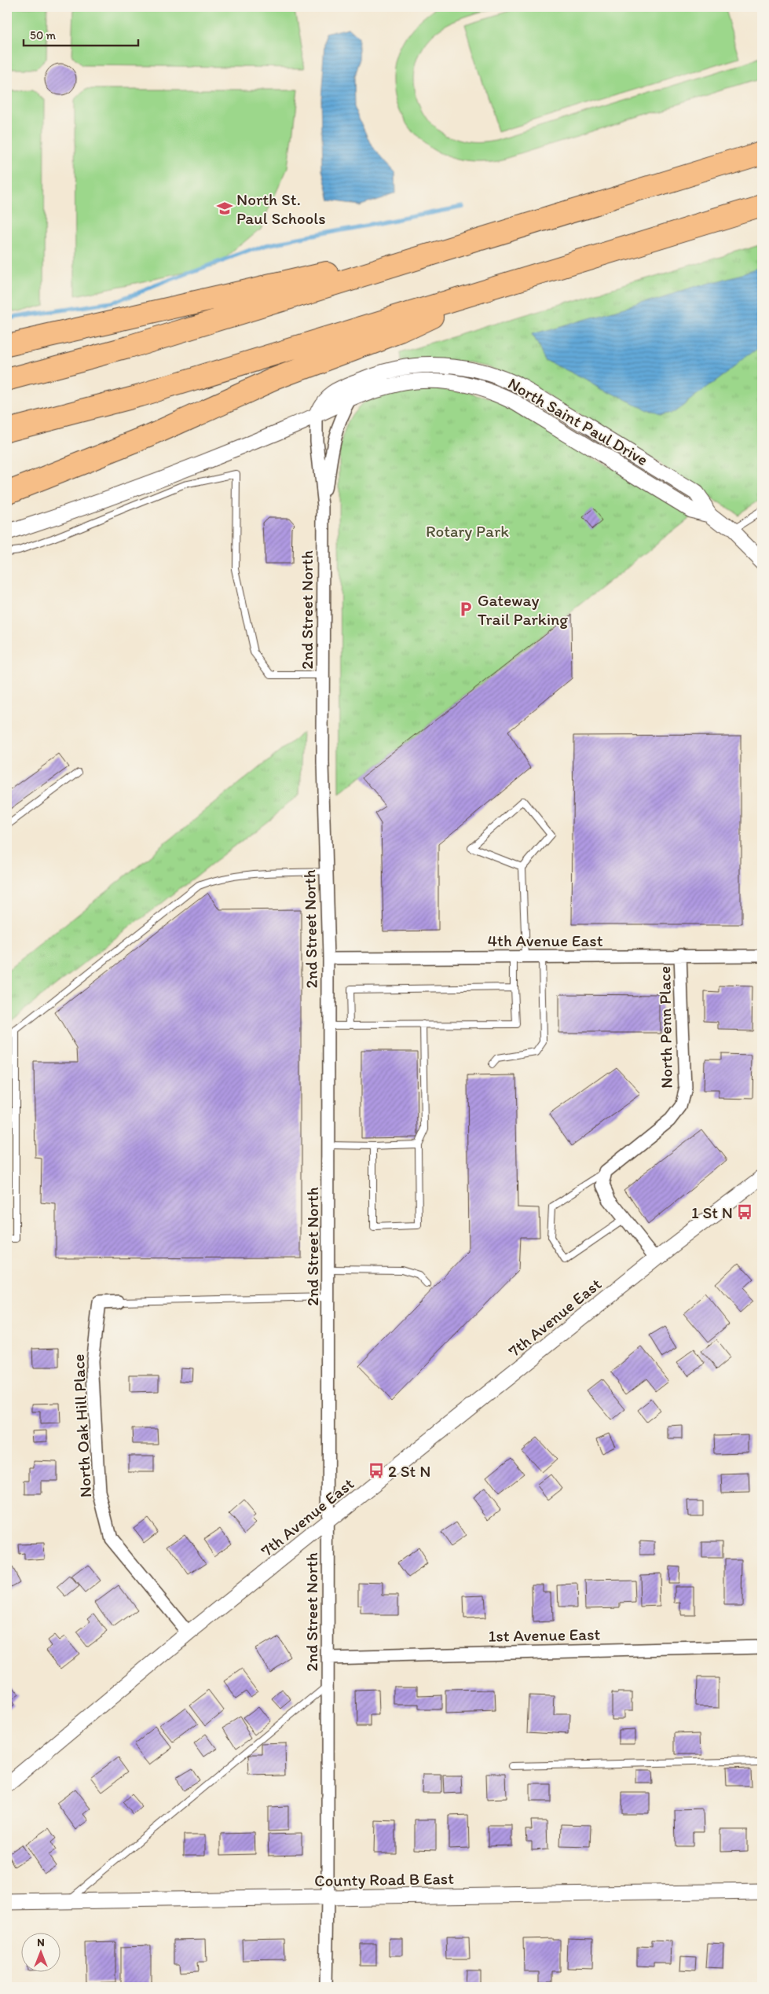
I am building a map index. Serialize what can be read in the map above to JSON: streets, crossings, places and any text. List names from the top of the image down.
{
  "streets": {
    "street": [
      "North Saint Paul Drive",
      "2nd Street North",
      "4th Avenue East",
      "North Penn Place",
      "7th Avenue East",
      "North Oak Hill Place",
      "1st Avenue East",
      "County Road B East"
    ]
  },
  "crossings": [
    ["North Saint Paul Drive", "2nd Street North"],
    ["2nd Street North", "4th Avenue East"],
    ["2nd Street North", "7th Avenue East"],
    ["2nd Street North", "1st Avenue East"],
    ["2nd Street North", "County Road B East"],
    ["4th Avenue East", "North Penn Place"],
    ["7th Avenue East", "North Oak Hill Place"]
  ],
  "parks": ["Rotary Park"],
  "places": {
    "school or university": ["North St. Paul Schools"],
    "parking": ["Gateway Trail Parking"],
    "bus stop": ["1 St N", "2 St N"]
  },
  "scale_bar": "50 m",
  "north": "top"
}
